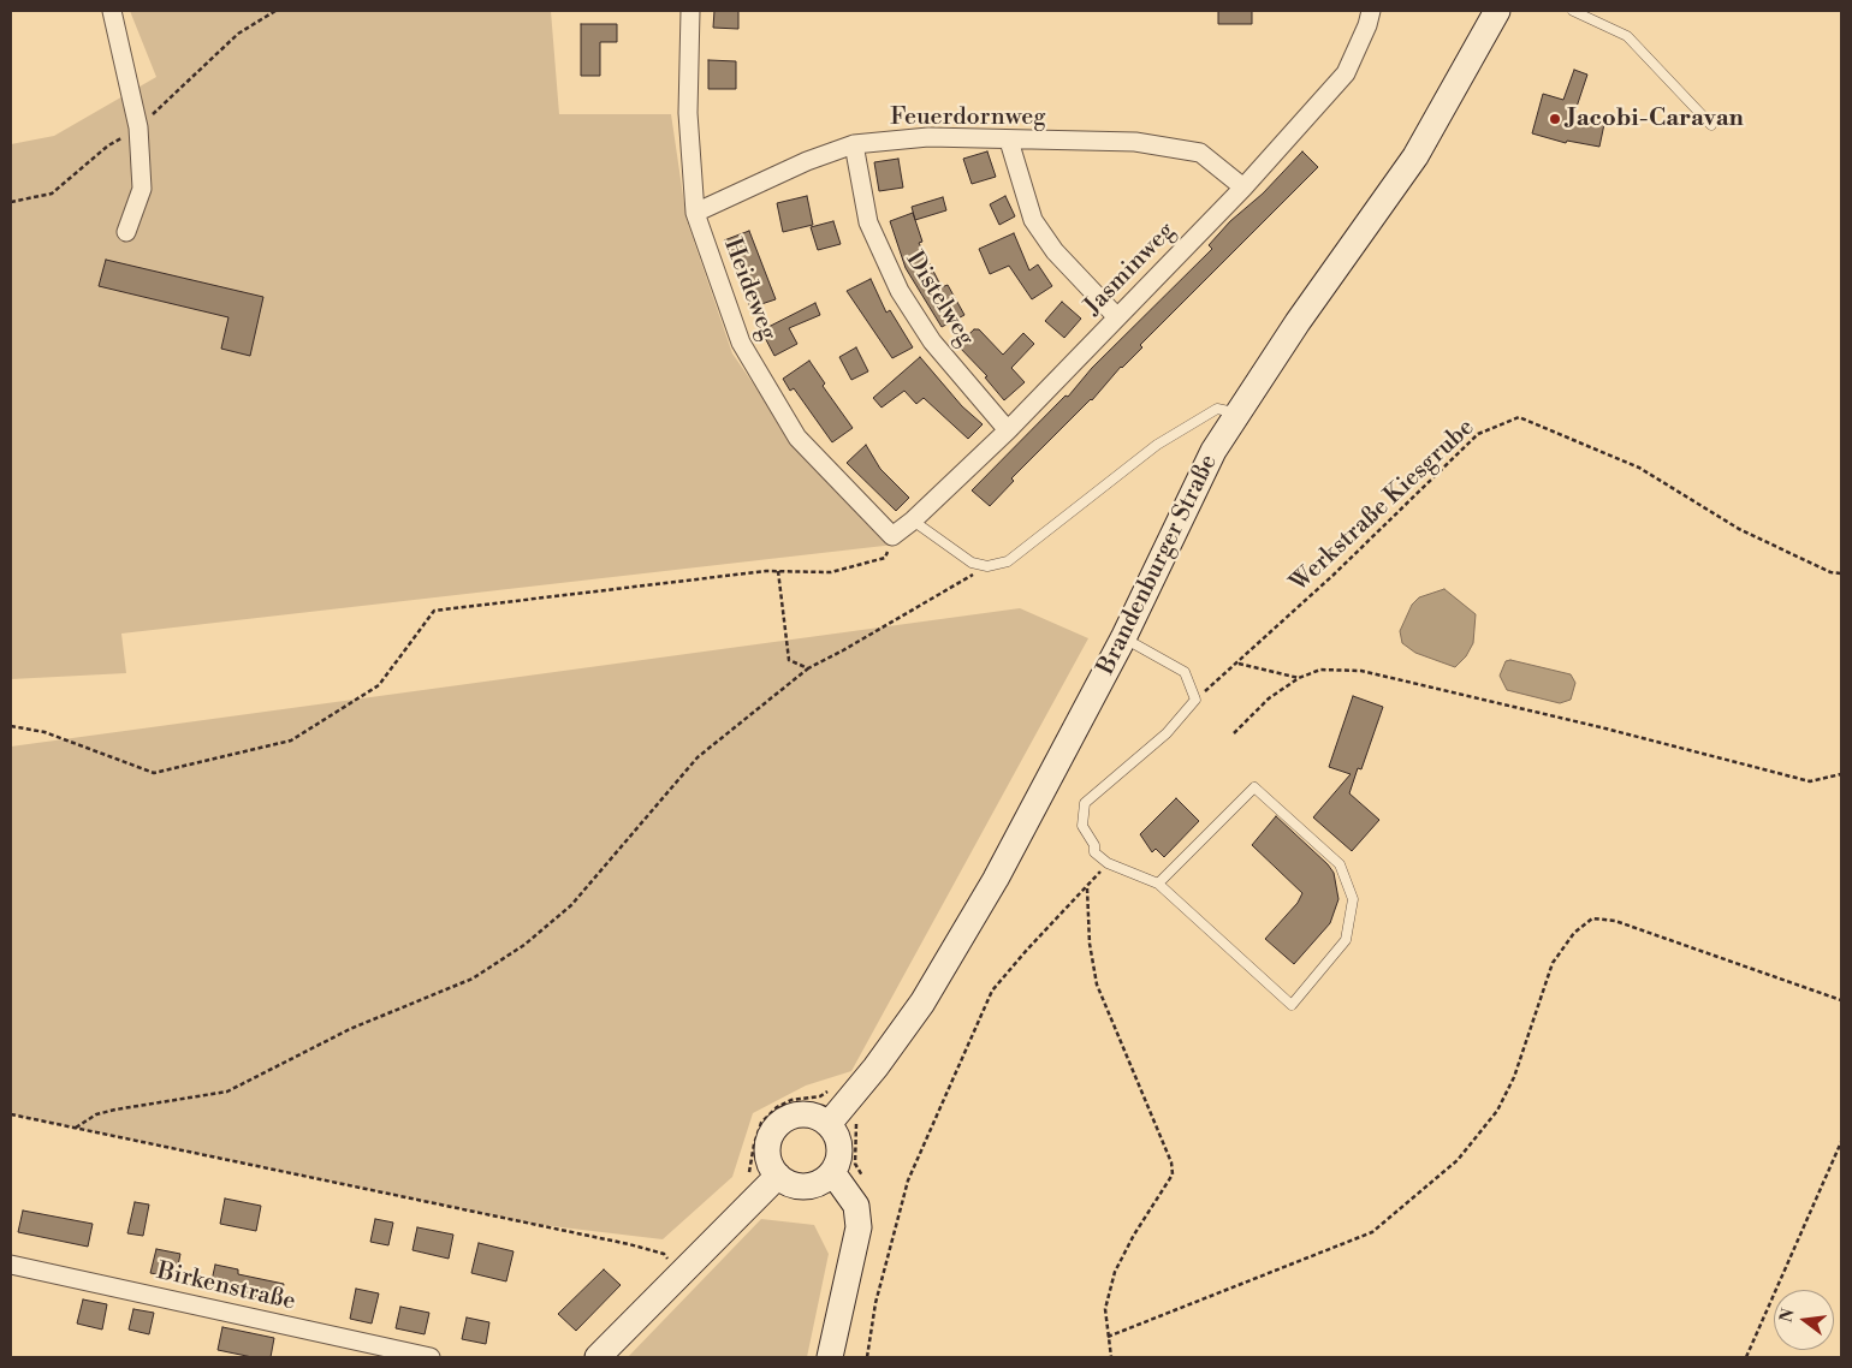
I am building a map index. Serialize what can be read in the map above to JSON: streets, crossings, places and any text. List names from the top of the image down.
{
  "streets": {
    "street": [
      "Feuerdornweg",
      "Jasminweg",
      "Heideweg",
      "Distelweg",
      "Brandenburger Straße",
      "Birkenstraße"
    ],
    "path": ["Werkstraße Kiesgrube"]
  },
  "crossings": [
    ["Feuerdornweg", "Jasminweg"],
    ["Feuerdornweg", "Heideweg"],
    ["Feuerdornweg", "Distelweg"],
    ["Jasminweg", "Heideweg"],
    ["Jasminweg", "Distelweg"]
  ],
  "places": ["Jacobi-Caravan"],
  "north": "left"
}
